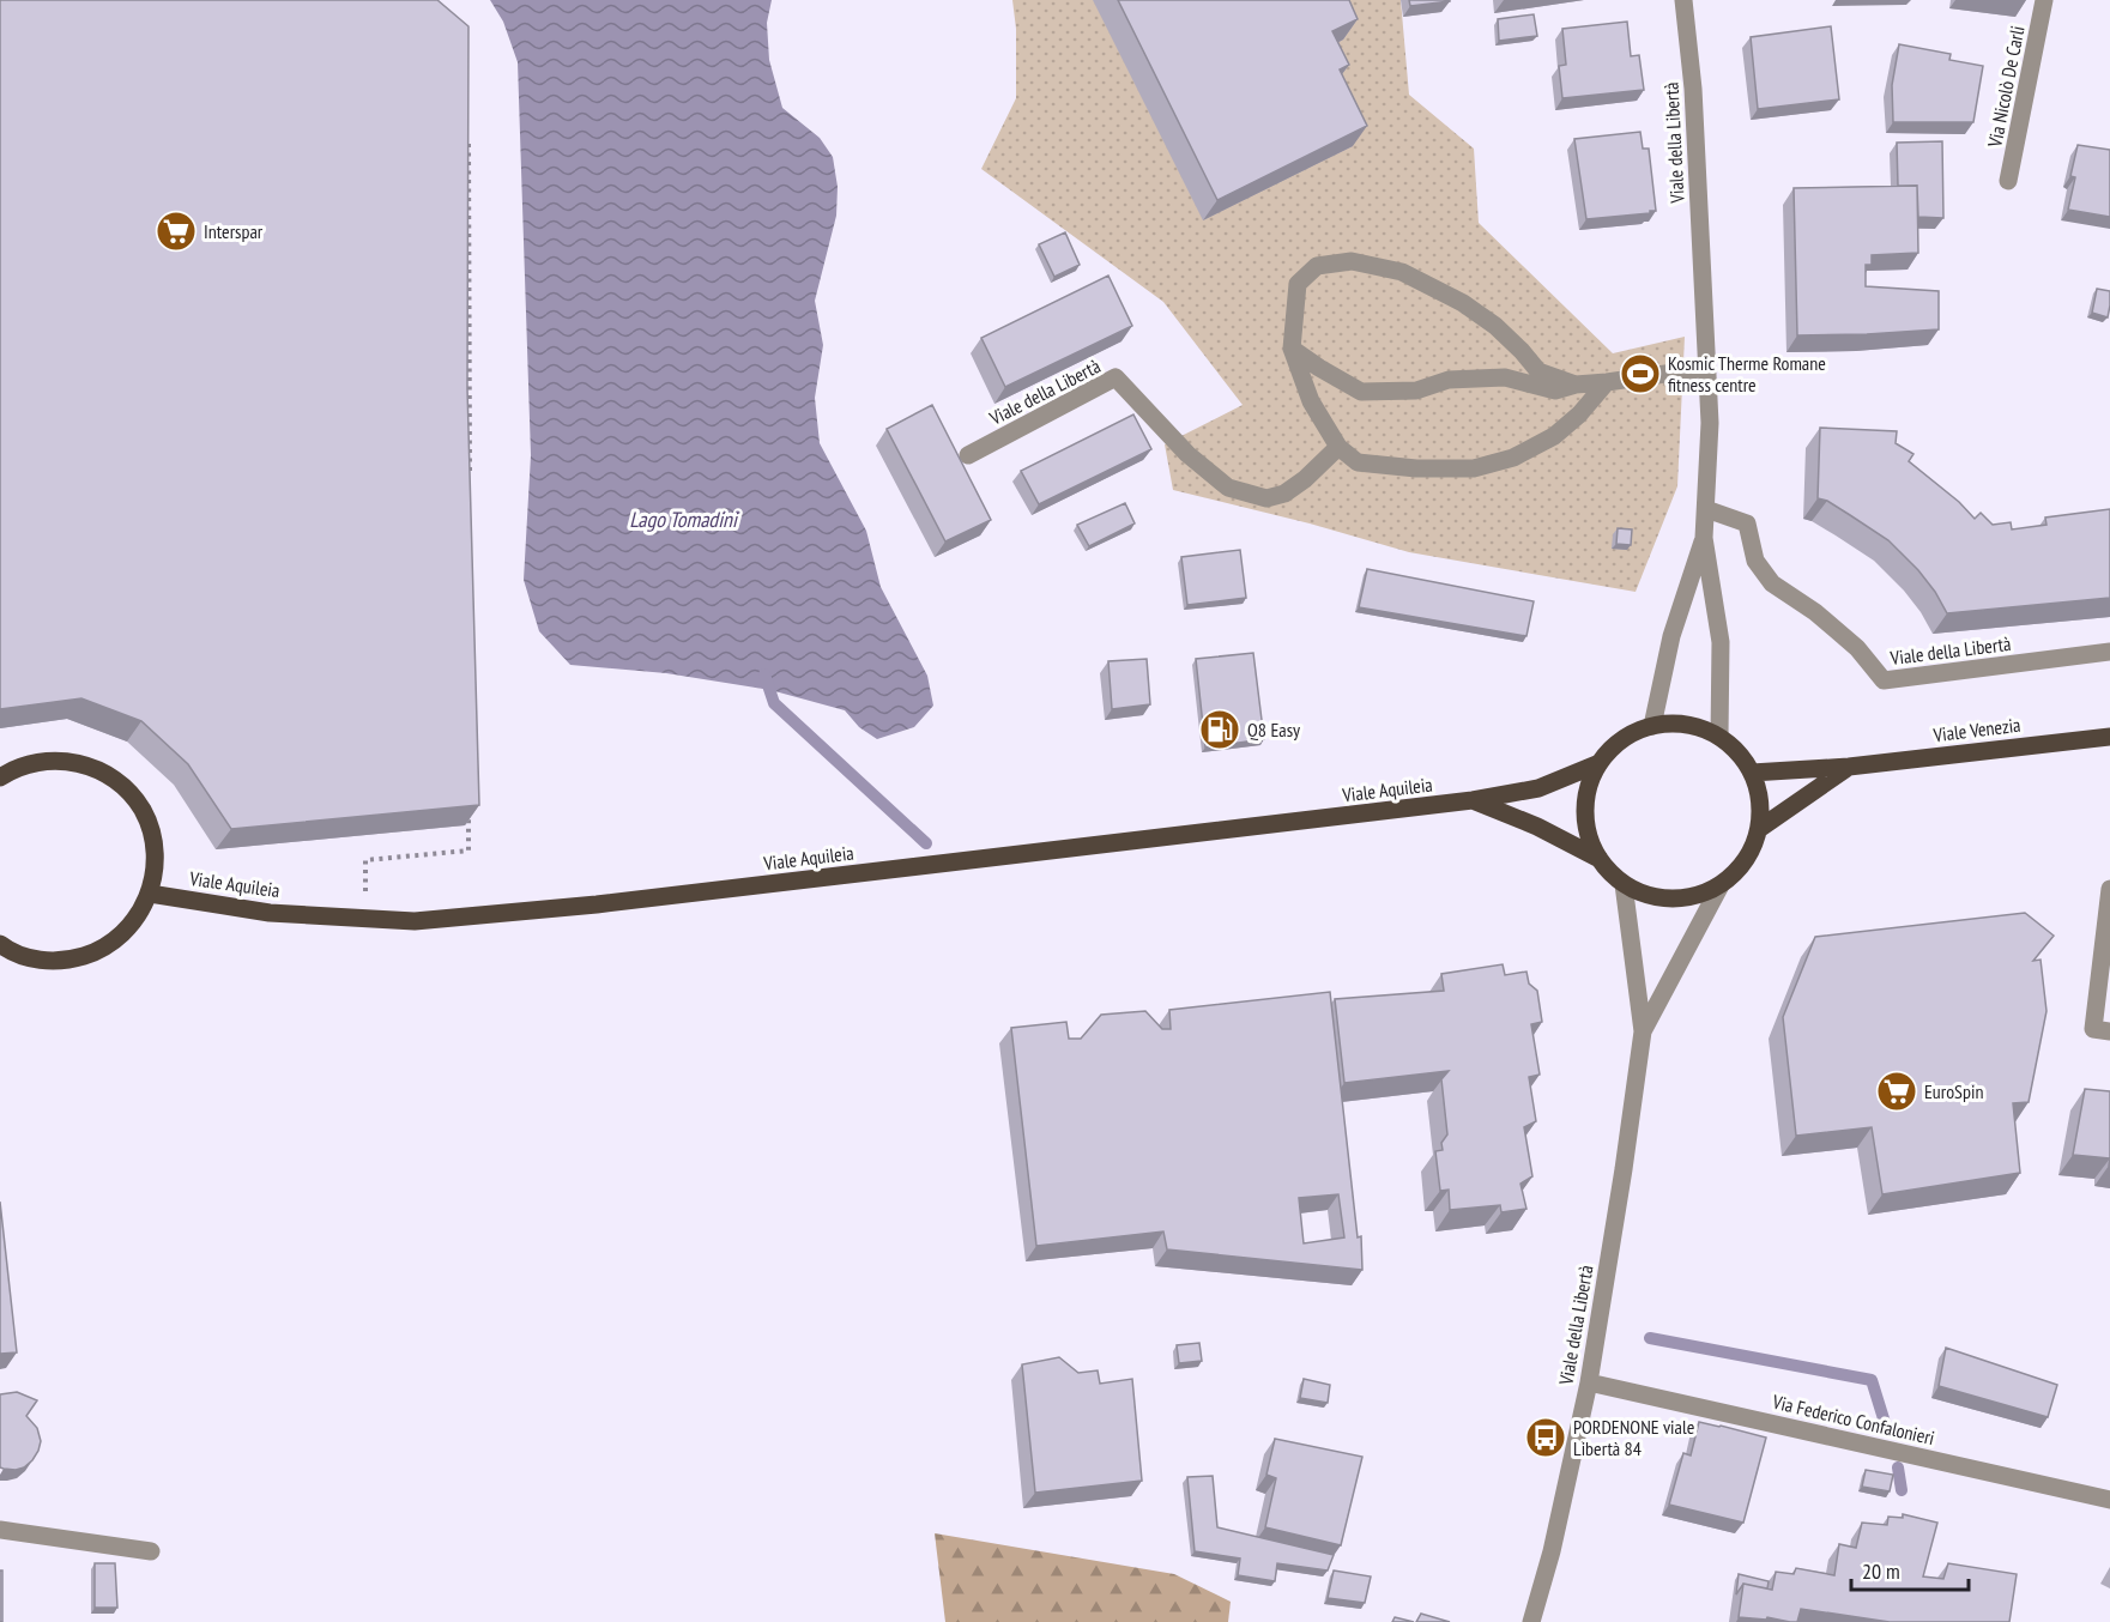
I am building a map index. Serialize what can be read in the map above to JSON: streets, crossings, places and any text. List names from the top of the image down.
{
  "streets": {
    "main road": ["Viale Venezia", "Viale Aquileia"],
    "street": ["Via Nicolò De Carli", "Viale della Libertà", "Via Federico Confalonieri"]
  },
  "crossings": [
    ["Viale della Libertà", "Viale Venezia"],
    ["Viale della Libertà", "Viale Aquileia"],
    ["Viale della Libertà", "Via Federico Confalonieri"],
    ["Viale Venezia", "Viale Aquileia"]
  ],
  "water": ["Lago Tomadini"],
  "places": {
    "supermarket": ["Interspar", "EuroSpin"],
    "sports": ["Kosmic Therme Romane fitness centre"],
    "fuel station": ["Q8 Easy"],
    "bus stop": ["PORDENONE viale Libertà 84"]
  },
  "scale_bar": "20 m"
}
